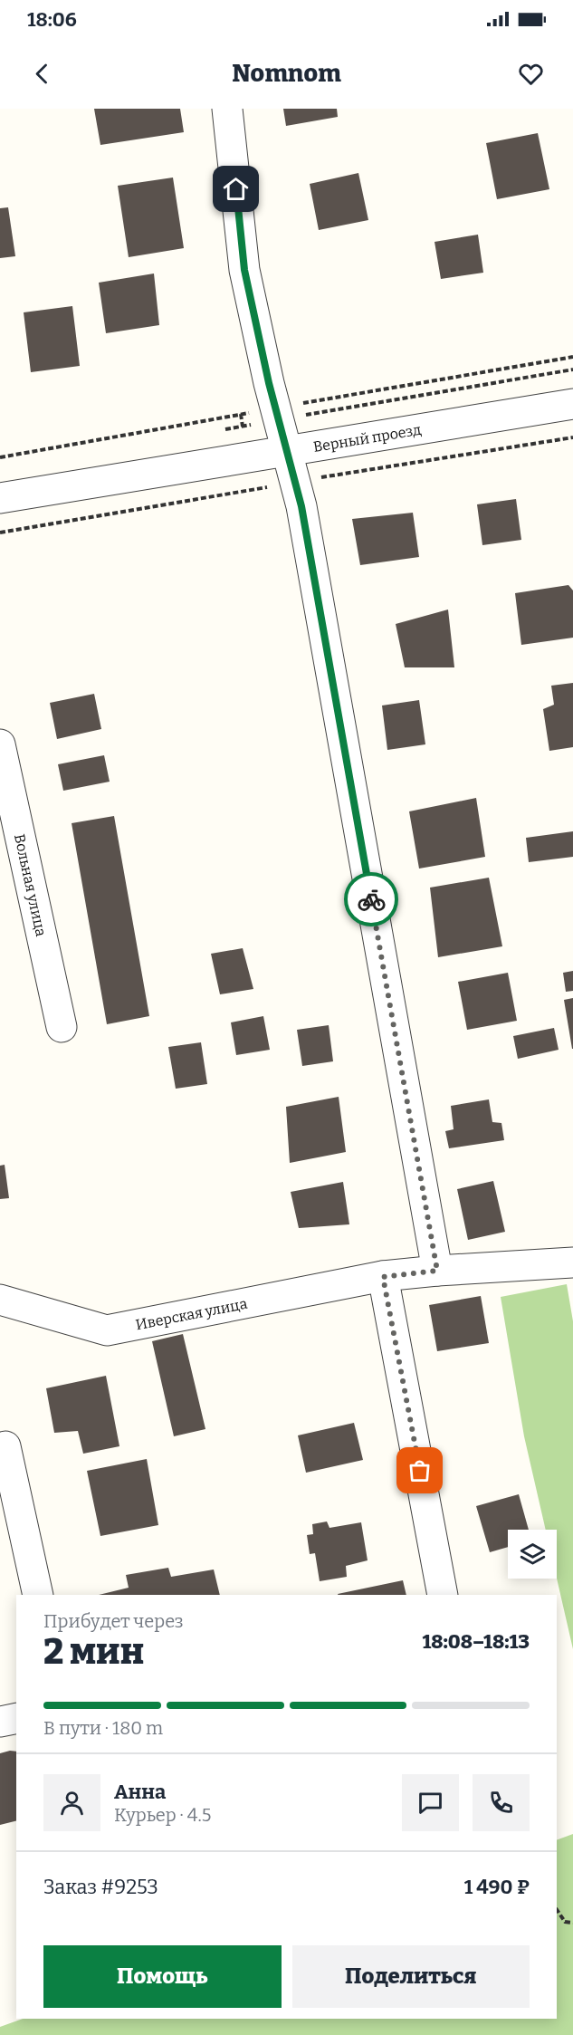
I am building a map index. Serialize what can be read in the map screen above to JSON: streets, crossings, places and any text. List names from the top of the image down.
{
  "streets": {
    "street": ["Верный проезд", "Вольная улица", "Иверская улица"]
  },
  "page": {
    "status": "18:06",
    "header": "Nomnom",
    "heading": ["2 мин", "Прибудет через", "18:08–18:13"],
    "panel": [
      "Анна",
      "Курьер · 4.5",
      "Заказ #9253",
      "1 490 ₽"
    ],
    "bar": "В пути · 180 m",
    "buttons": ["Помощь", "Поделиться"]
  }
}
